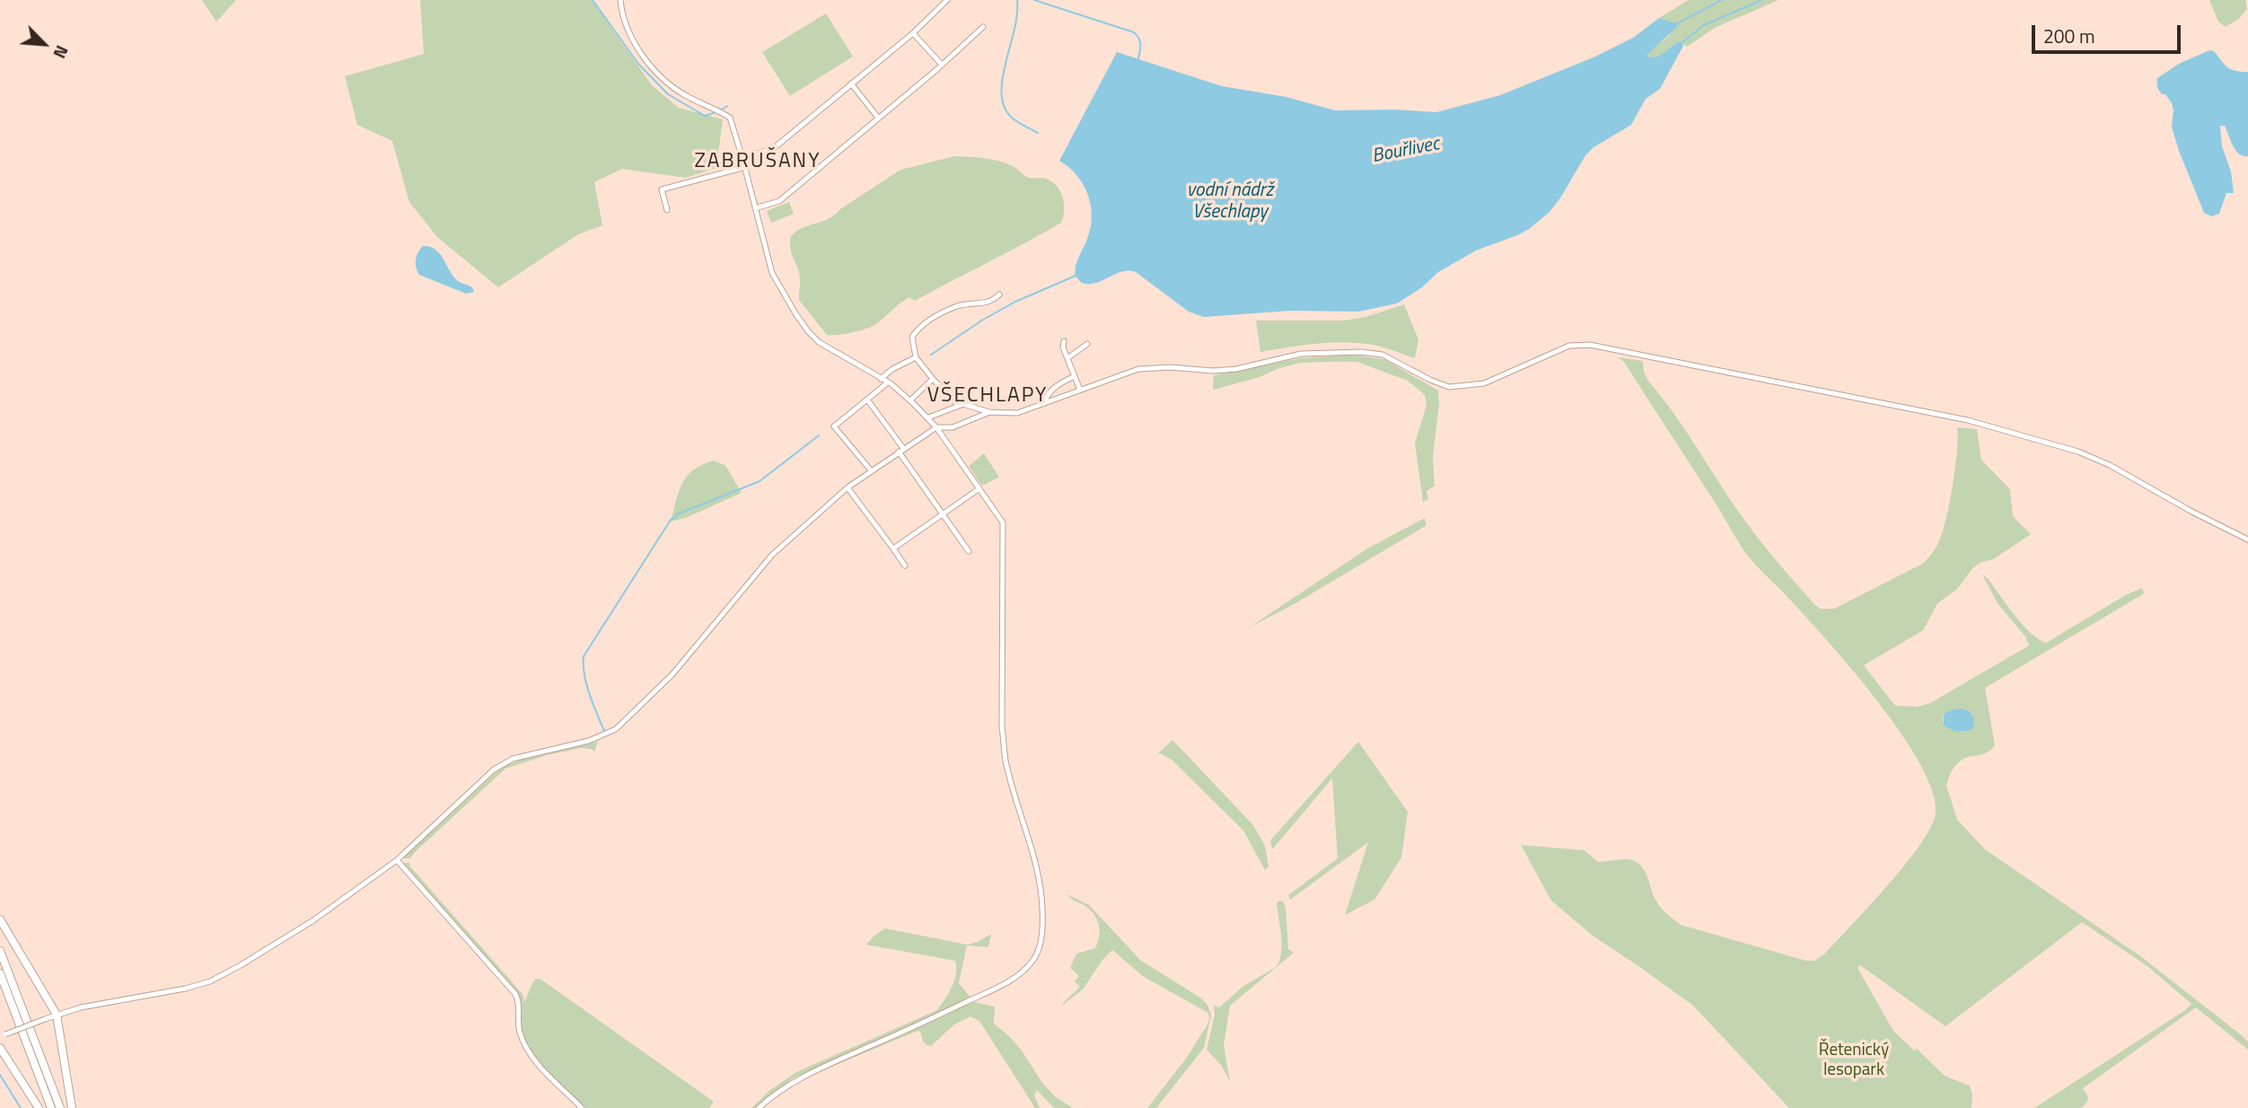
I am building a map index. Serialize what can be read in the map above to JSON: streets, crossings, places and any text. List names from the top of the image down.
{
  "districts": ["ZABRUŠANY", "VŠECHLAPY"],
  "water": ["Bouřlivec", "vodní nádrž Všechlapy"],
  "parks": ["Řetenický lesopark"],
  "scale_bar": "200 m",
  "north": "bottom right"
}
